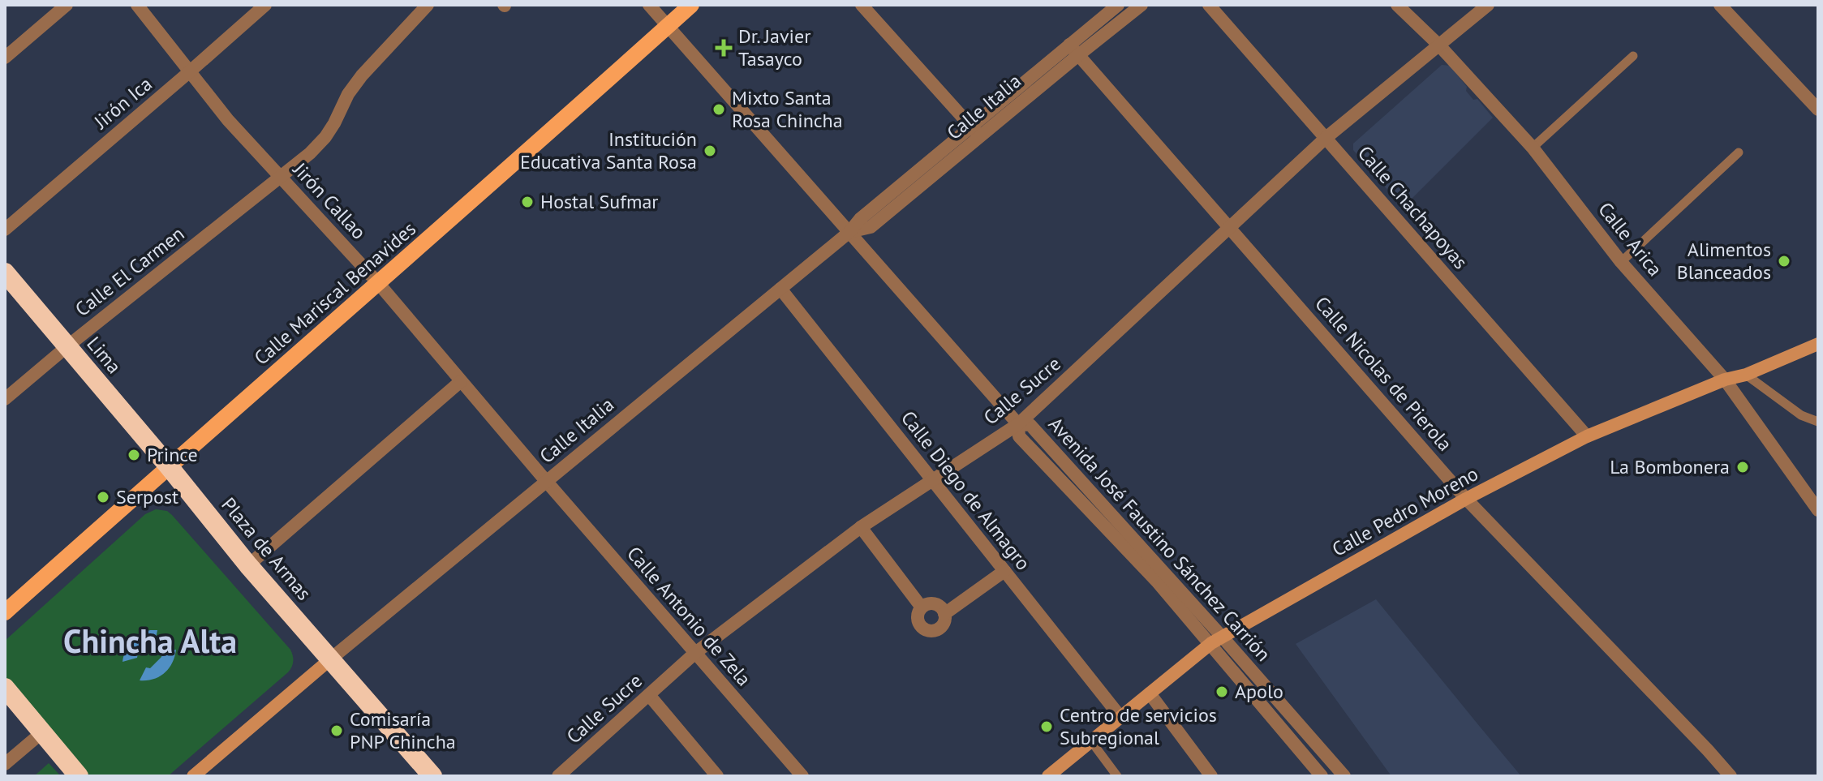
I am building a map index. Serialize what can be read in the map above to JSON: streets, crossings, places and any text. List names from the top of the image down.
{
  "streets": {
    "highway": ["Lima", "Plaza de Armas"],
    "main road": ["Calle Mariscal Benavides", "Calle Pedro Moreno"],
    "street": [
      "Jirón Ica",
      "Calle Italia",
      "Jirón Callao",
      "Calle Chachapoyas",
      "Calle Arica",
      "Calle El Carmen",
      "Calle Nicolas de Pierola",
      "Calle Sucre",
      "Calle Diego de Almagro",
      "Avenida José Faustino Sánchez Carrión",
      "Calle Antonio de Zela"
    ]
  },
  "crossings": [
    ["Jirón Ica", "Jirón Callao"],
    ["Calle Italia", "Jirón Callao"],
    ["Calle Italia", "Calle Nicolas de Pierola"],
    ["Calle Italia", "Calle Diego de Almagro"],
    ["Calle Italia", "Avenida José Faustino Sánchez Carrión"],
    ["Calle Italia", "Plaza de Armas"],
    ["Calle Italia", "Calle Antonio de Zela"],
    ["Jirón Callao", "Calle El Carmen"],
    ["Jirón Callao", "Calle Mariscal Benavides"],
    ["Jirón Callao", "Calle Antonio de Zela"],
    ["Calle Chachapoyas", "Calle Sucre"],
    ["Calle Chachapoyas", "Calle Pedro Moreno"],
    ["Calle Arica", "Calle Sucre"],
    ["Calle Arica", "Calle Pedro Moreno"],
    ["Calle El Carmen", "Lima"],
    ["Calle Mariscal Benavides", "Lima"],
    ["Calle Mariscal Benavides", "Avenida José Faustino Sánchez Carrión"],
    ["Calle Mariscal Benavides", "Plaza de Armas"],
    ["Lima", "Plaza de Armas"],
    ["Calle Nicolas de Pierola", "Calle Sucre"],
    ["Calle Nicolas de Pierola", "Calle Pedro Moreno"],
    ["Calle Sucre", "Calle Diego de Almagro"],
    ["Calle Sucre", "Avenida José Faustino Sánchez Carrión"],
    ["Calle Sucre", "Calle Antonio de Zela"],
    ["Calle Diego de Almagro", "Calle Pedro Moreno"],
    ["Calle Pedro Moreno", "Avenida José Faustino Sánchez Carrión"]
  ],
  "districts": ["Chincha Alta"],
  "places": {
    "health": ["Dr. Javier Tasayco"],
    "other": [
      "Mixto Santa Rosa Chincha",
      "Institución Educativa Santa Rosa",
      "Hostal Sufmar",
      "Alimentos Blanceados",
      "Prince",
      "La Bombonera",
      "Serpost",
      "Apolo",
      "Centro de servicios Subregional",
      "Comisaría PNP Chincha"
    ]
  }
}
